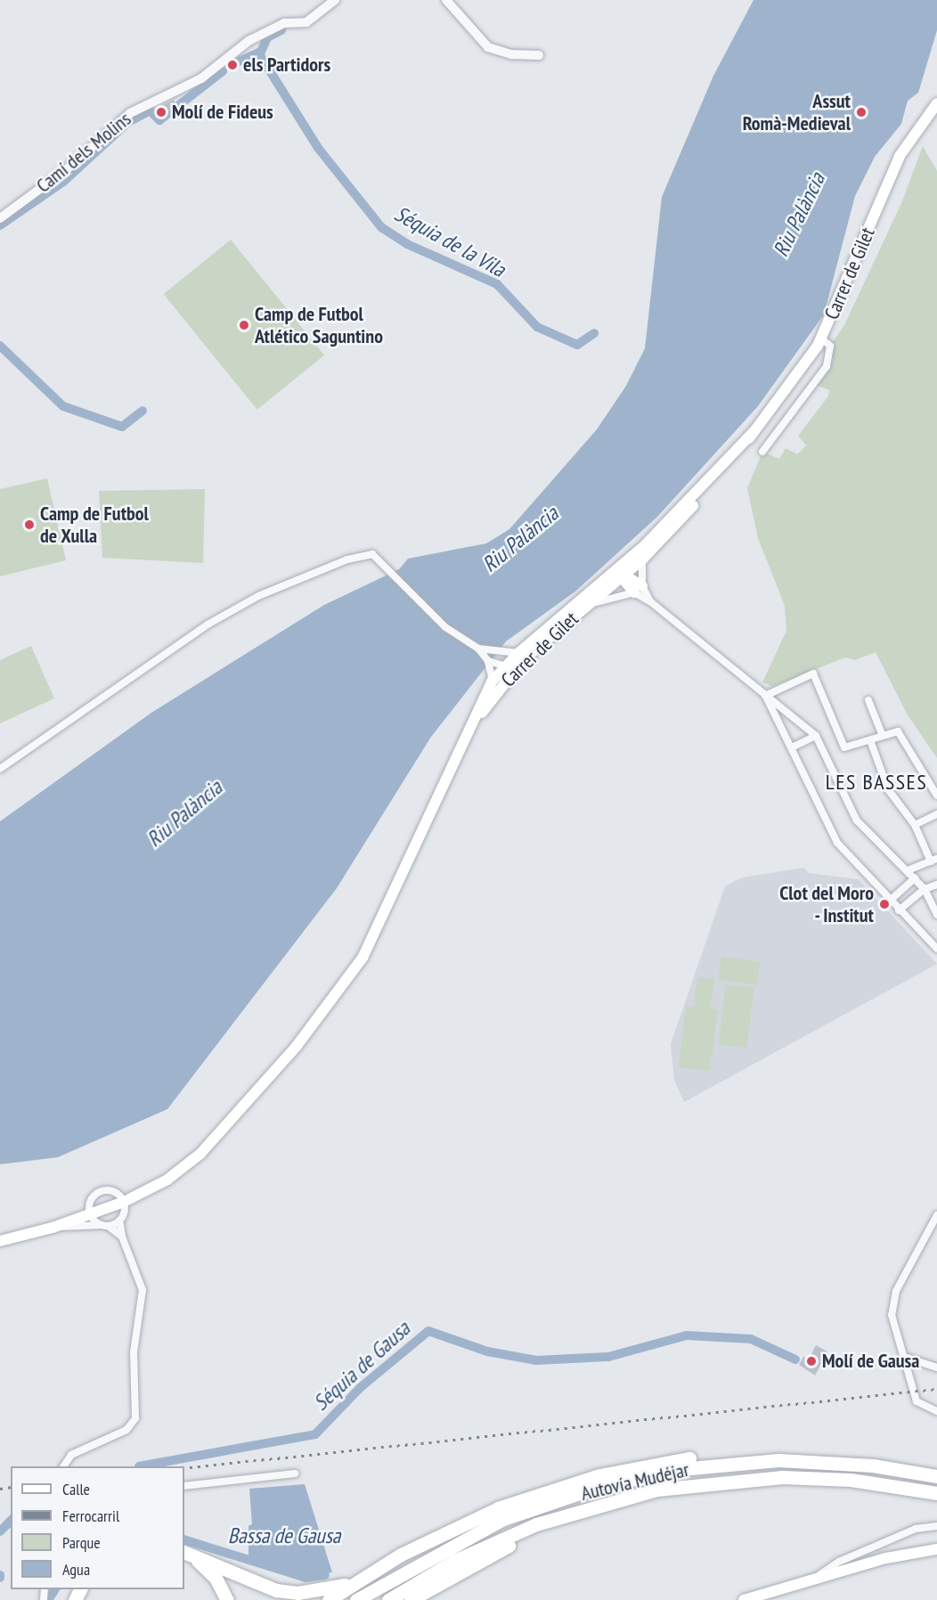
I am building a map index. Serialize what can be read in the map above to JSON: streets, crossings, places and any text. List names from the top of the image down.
{
  "streets": {
    "highway": ["Autovía Mudéjar"],
    "main road": ["Carrer de Gilet"],
    "street": ["Camí dels Molins"]
  },
  "districts": ["LES BASSES"],
  "water": [
    "Riu Palància",
    "Séquia de la Vila",
    "Séquia de Gausa",
    "Bassa de Gausa"
  ],
  "places": [
    "els Partidors",
    "Molí de Fideus",
    "Assut Romà-Medieval",
    "Camp de Futbol Atlético Saguntino",
    "Camp de Futbol de Xulla",
    "Clot del Moro - Institut",
    "Molí de Gausa"
  ],
  "legend": [
    "Calle",
    "Ferrocarril",
    "Parque",
    "Agua"
  ]
}
